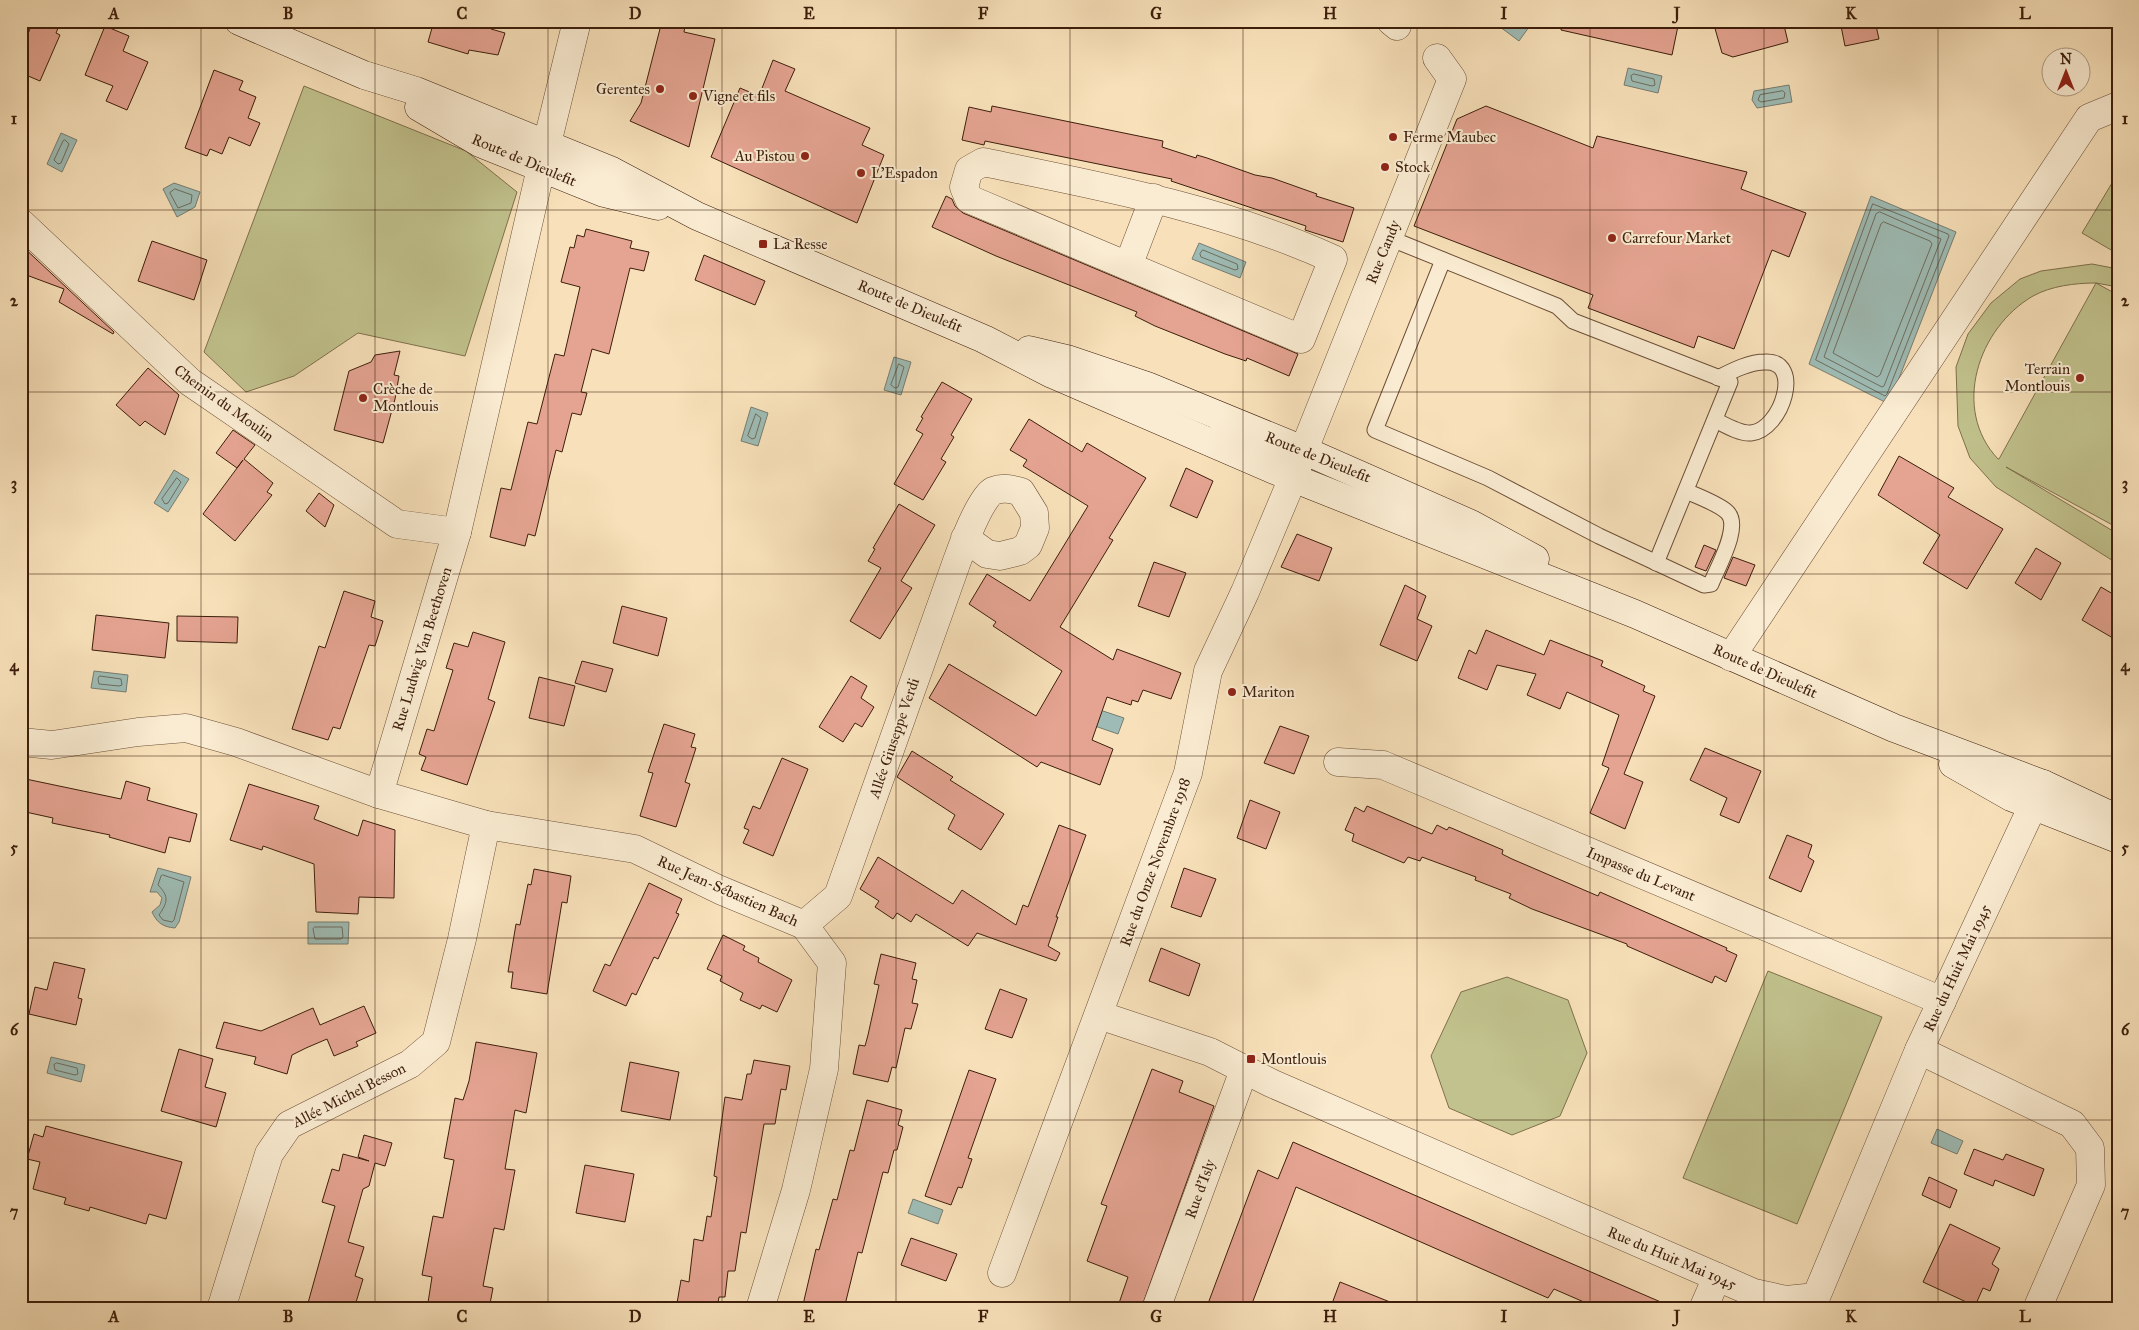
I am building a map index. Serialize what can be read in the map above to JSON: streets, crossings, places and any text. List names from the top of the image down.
{
  "streets": {
    "street": [
      "Route de Dieulefit",
      "Rue Candy",
      "Chemin du Moulin",
      "Rue Ludwig Van Beethoven",
      "Allée Giuseppe Verdi",
      "Rue du Onze Novembre 1918",
      "Impasse du Levant",
      "Rue Jean-Sébastien Bach",
      "Rue du Huit Mai 1945",
      "Allée Michel Besson",
      "Rue d'Isly"
    ]
  },
  "crossings": [
    ["Route de Dieulefit", "Rue Candy"],
    ["Route de Dieulefit", "Rue Ludwig Van Beethoven"],
    ["Route de Dieulefit", "Rue du Onze Novembre 1918"],
    ["Route de Dieulefit", "Rue du Huit Mai 1945"],
    ["Rue Candy", "Rue du Onze Novembre 1918"],
    ["Chemin du Moulin", "Rue Ludwig Van Beethoven"],
    ["Rue Ludwig Van Beethoven", "Rue Jean-Sébastien Bach"],
    ["Allée Giuseppe Verdi", "Rue Jean-Sébastien Bach"],
    ["Rue du Onze Novembre 1918", "Rue du Huit Mai 1945"],
    ["Impasse du Levant", "Rue du Huit Mai 1945"],
    ["Rue Jean-Sébastien Bach", "Allée Michel Besson"],
    ["Rue du Huit Mai 1945", "Rue d'Isly"]
  ],
  "places": {
    "other": [
      "Gerentes",
      "Vigne et fils",
      "Ferme Maubec",
      "Au Pistou",
      "Stock",
      "L'Espadon",
      "Carrefour Market",
      "Terrain Montlouis",
      "Crèche de Montlouis",
      "Mariton"
    ],
    "transit": ["La Resse", "Montlouis"]
  },
  "north": "top",
  "grid": {
    "columns": [
      "A",
      "B",
      "C",
      "D",
      "E",
      "F",
      "G",
      "H",
      "I",
      "J",
      "K",
      "L"
    ],
    "rows": [
      "1",
      "2",
      "3",
      "4",
      "5",
      "6",
      "7"
    ]
  }
}
